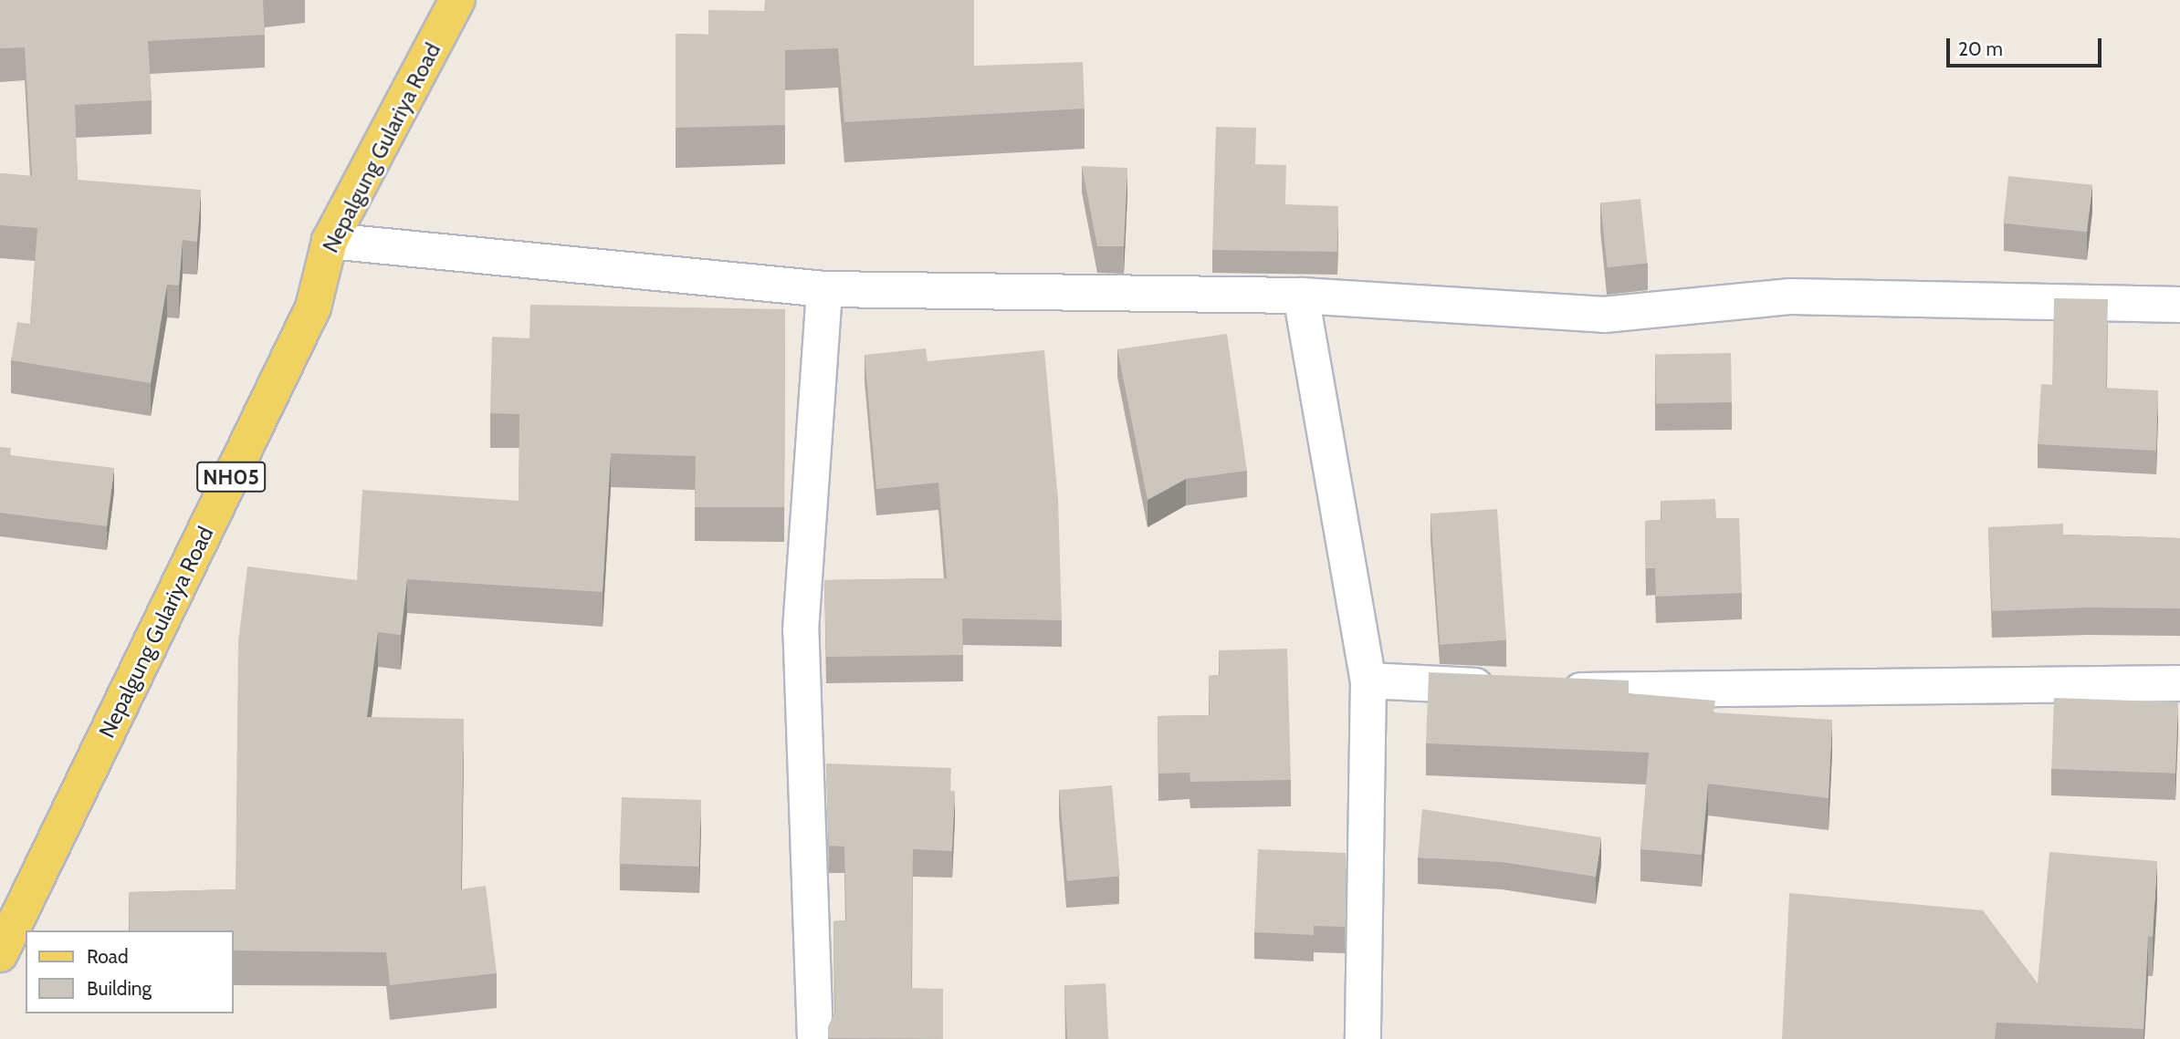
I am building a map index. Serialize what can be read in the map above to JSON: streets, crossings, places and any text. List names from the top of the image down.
{
  "streets": {
    "main road": ["Nepalgung Gulariya Road", "NH05"]
  },
  "legend": ["Road", "Building"],
  "scale_bar": "20 m"
}
